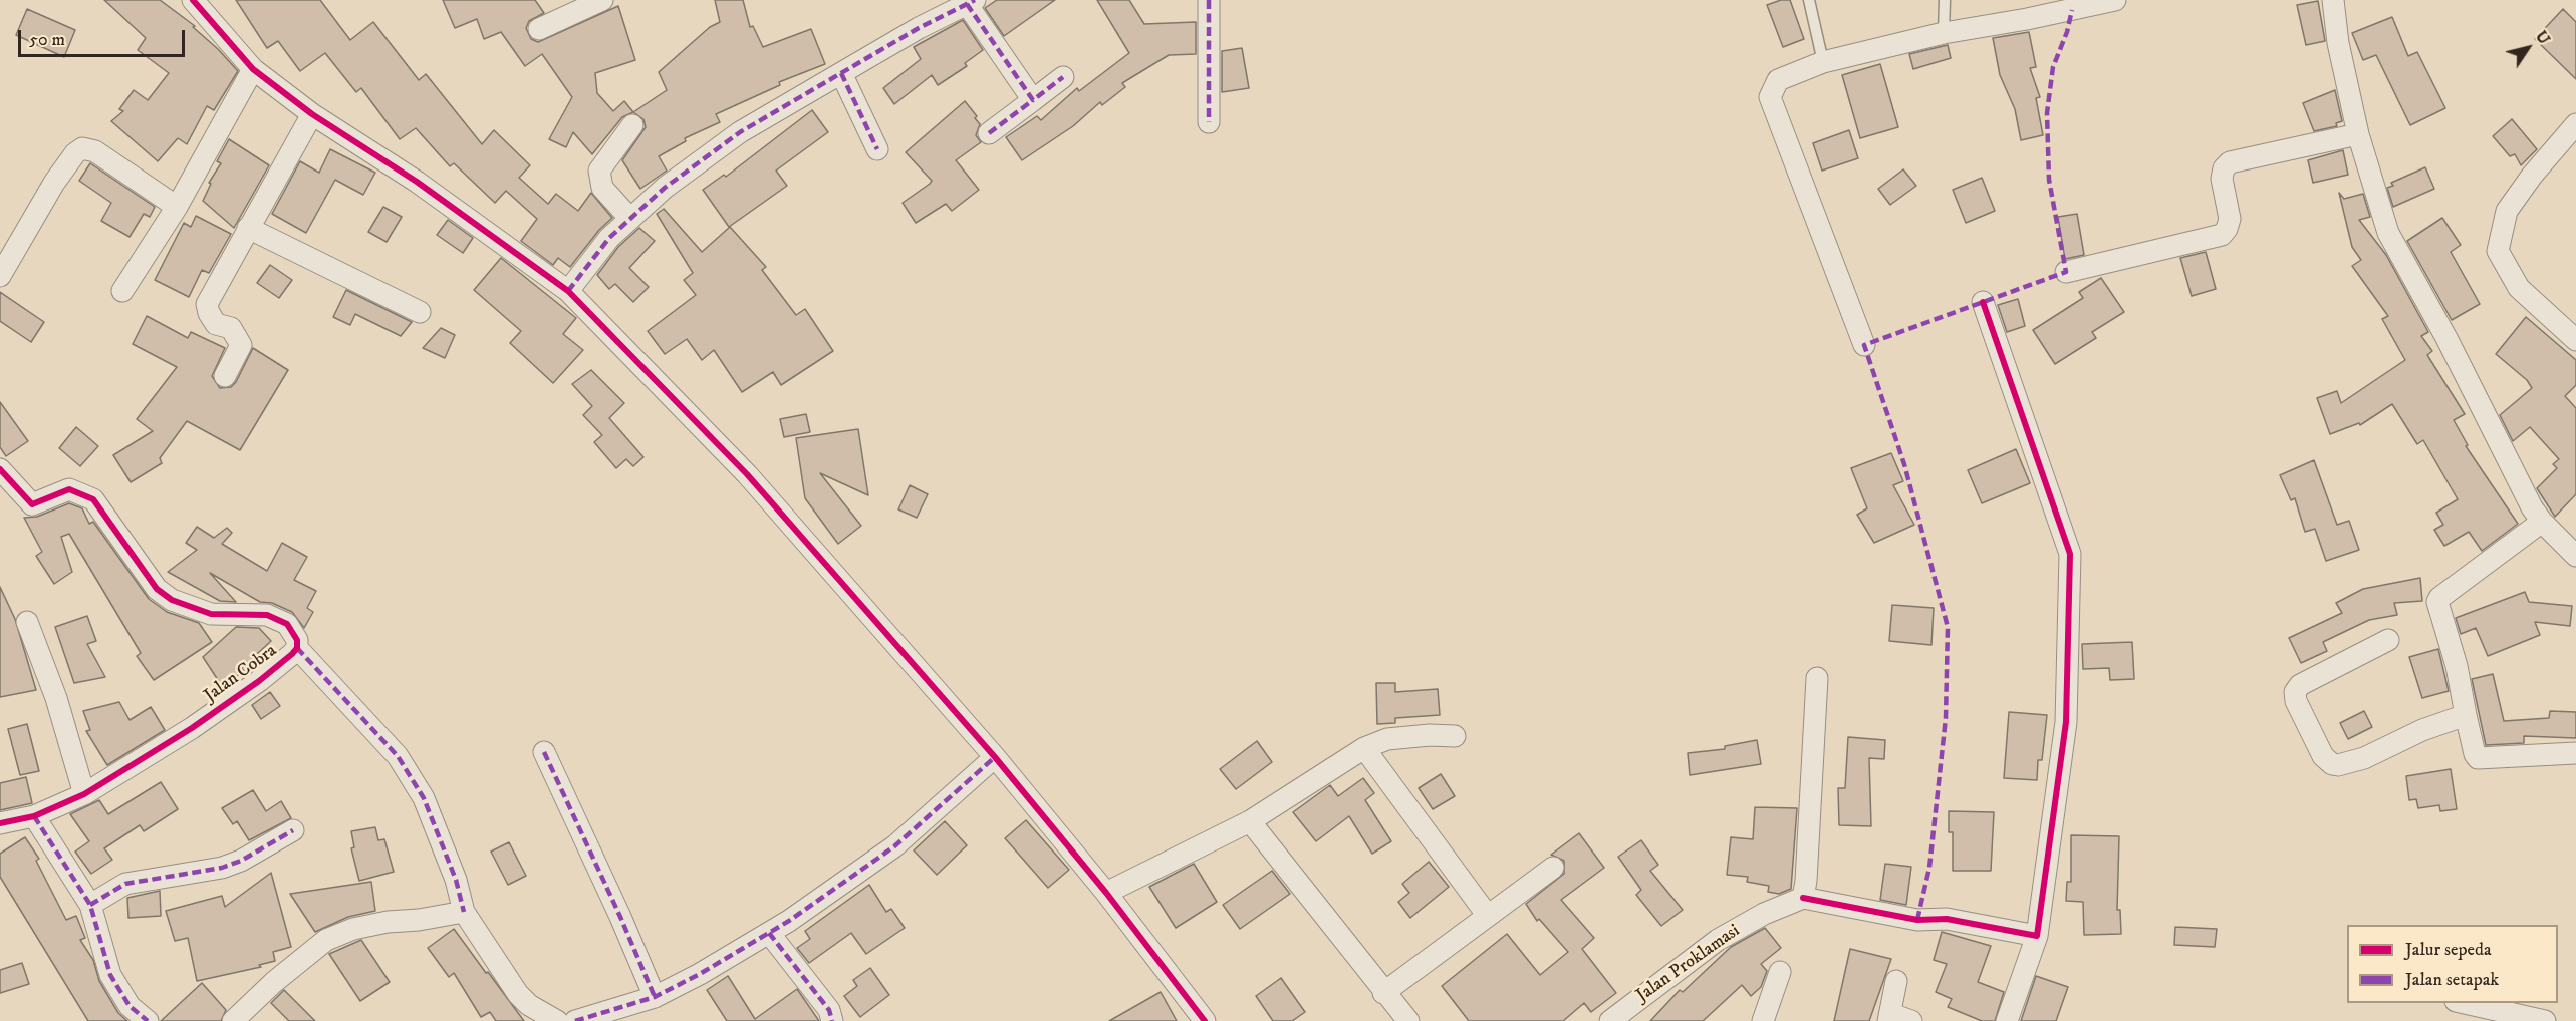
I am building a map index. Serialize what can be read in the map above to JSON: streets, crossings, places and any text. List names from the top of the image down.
{
  "streets": {
    "street": ["Jalan Cobra", "Jalan Proklamasi"]
  },
  "legend": ["Jalur sepeda", "Jalan setapak"],
  "scale_bar": "50 m",
  "north": "top right"
}
